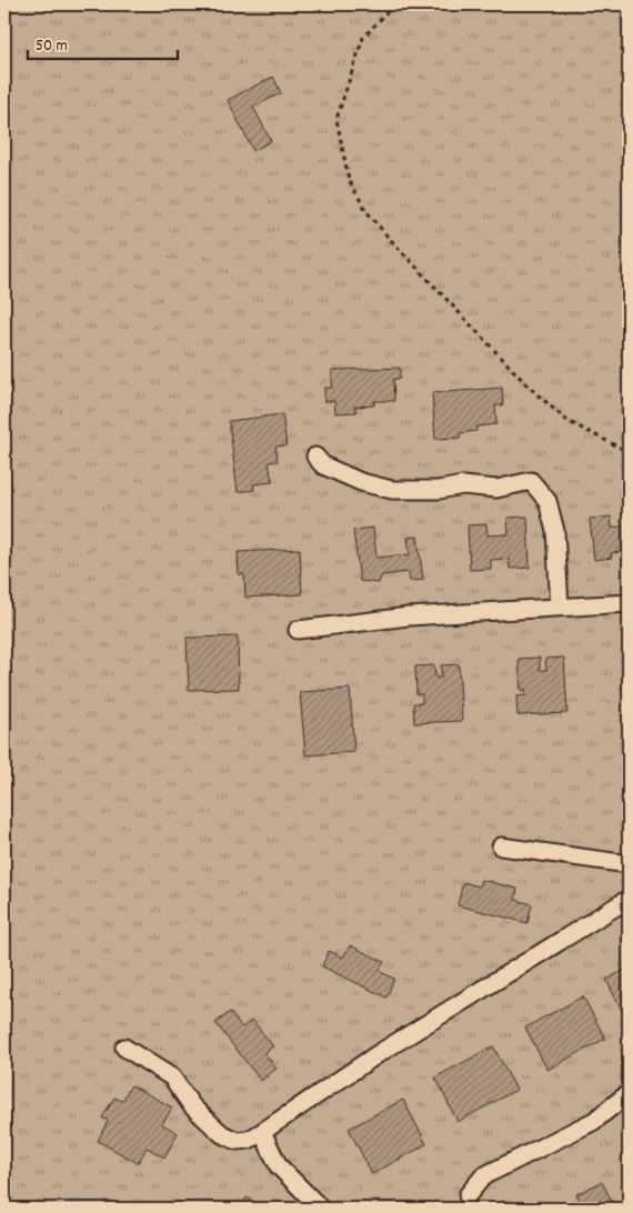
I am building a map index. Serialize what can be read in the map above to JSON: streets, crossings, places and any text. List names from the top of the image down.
{
  "scale_bar": "50 m"
}
